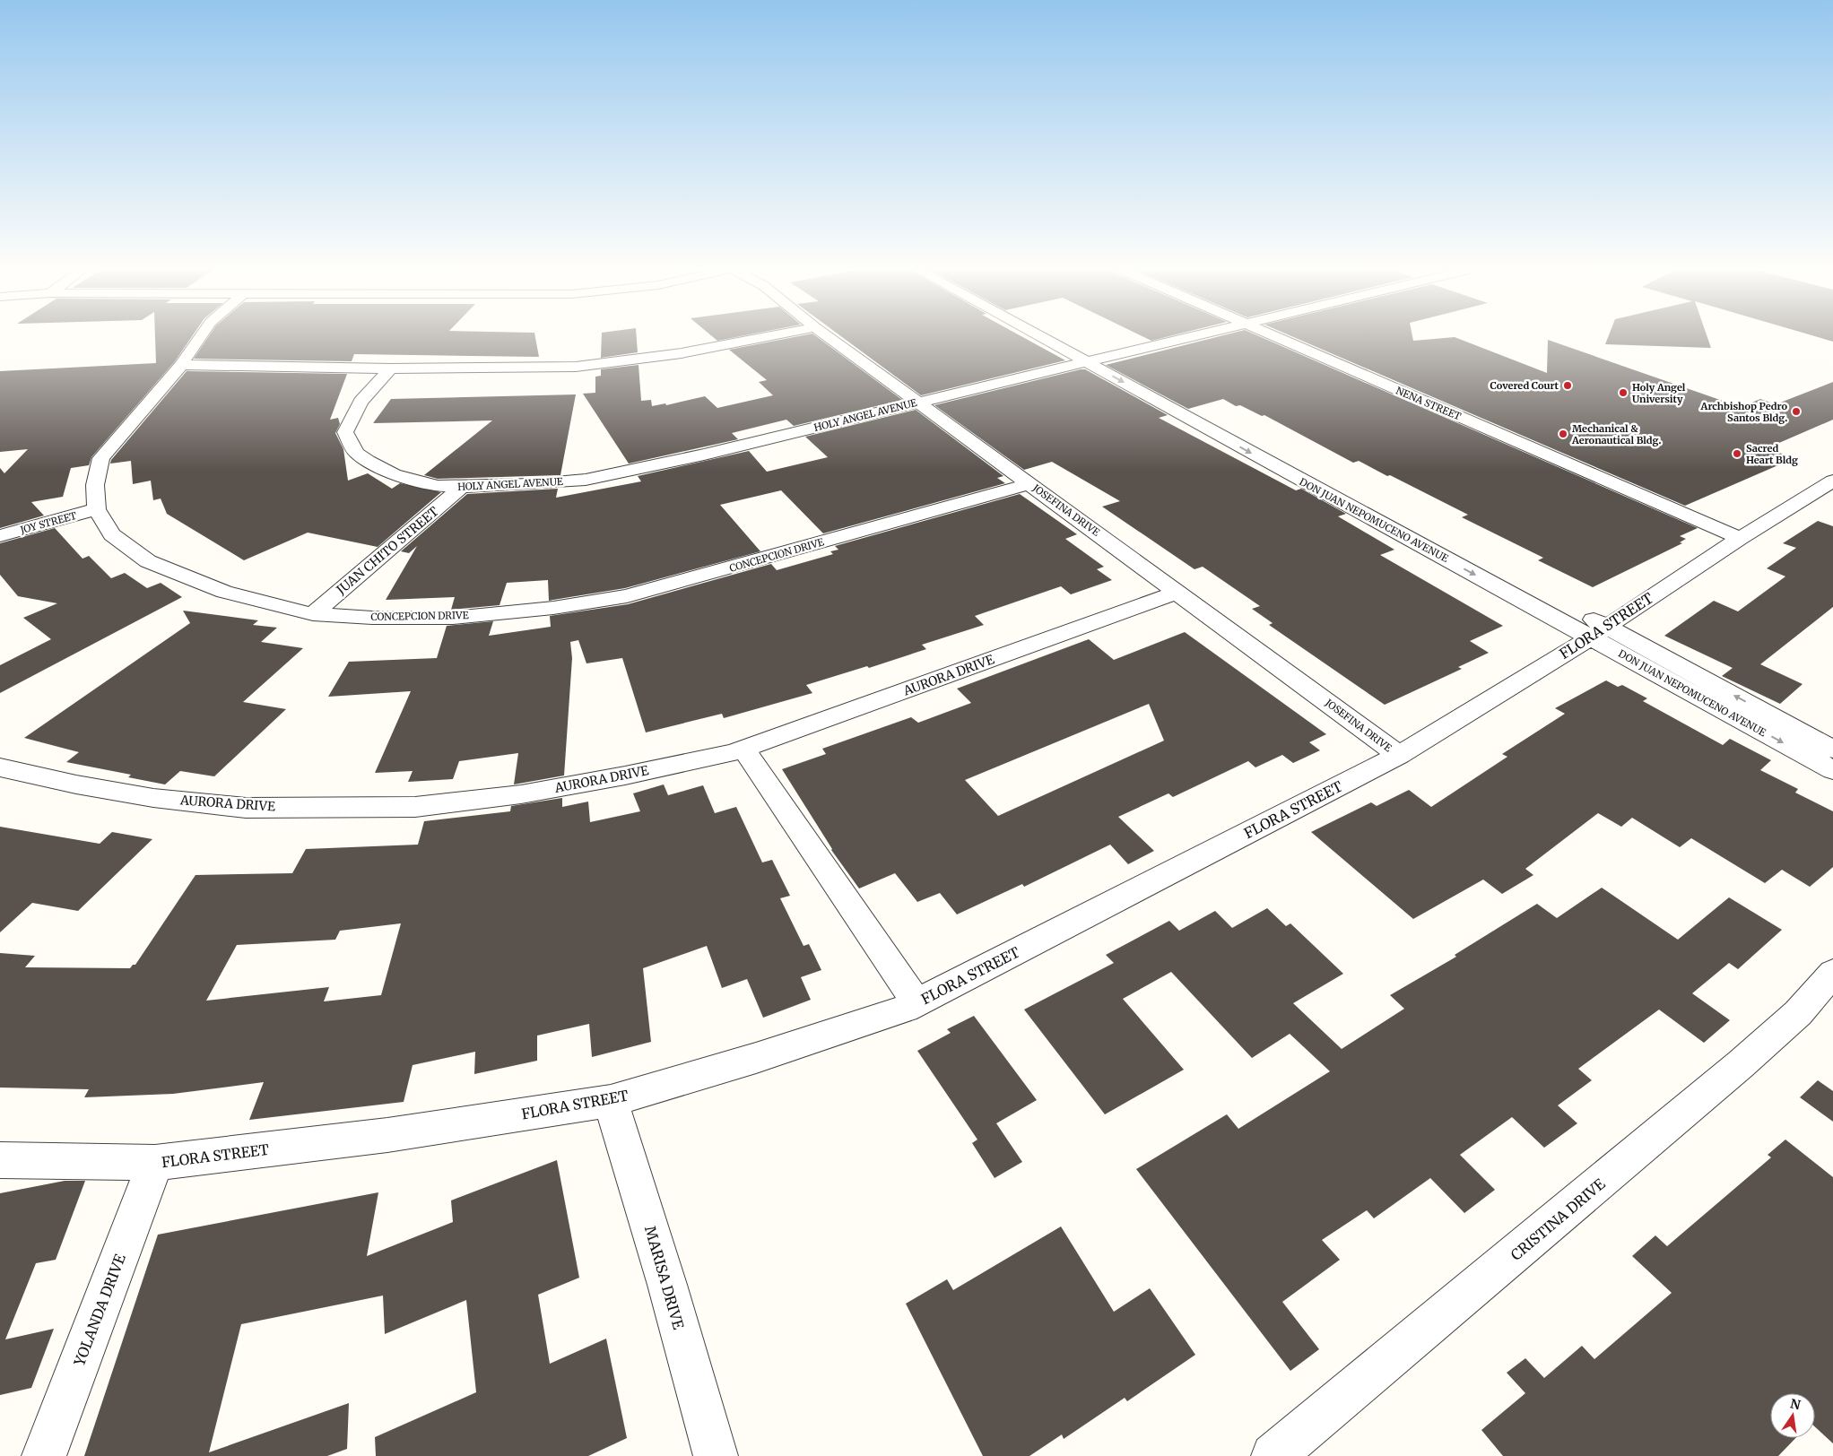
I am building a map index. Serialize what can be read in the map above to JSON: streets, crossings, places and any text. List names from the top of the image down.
{
  "streets": {
    "street": [
      "NENA STREET",
      "HOLY ANGEL AVENUE",
      "JOSEFINA DRIVE",
      "DON JUAN NEPOMUCENO AVENUE",
      "JOY STREET",
      "JUAN CHITO STREET",
      "CONCEPCION DRIVE",
      "FLORA STREET",
      "AURORA DRIVE",
      "CRISTINA DRIVE",
      "MARISA DRIVE",
      "YOLANDA DRIVE"
    ]
  },
  "crossings": [
    ["NENA STREET", "FLORA STREET"],
    ["HOLY ANGEL AVENUE", "JOSEFINA DRIVE"],
    ["HOLY ANGEL AVENUE", "DON JUAN NEPOMUCENO AVENUE"],
    ["HOLY ANGEL AVENUE", "JUAN CHITO STREET"],
    ["JOSEFINA DRIVE", "CONCEPCION DRIVE"],
    ["JOSEFINA DRIVE", "FLORA STREET"],
    ["JOSEFINA DRIVE", "AURORA DRIVE"],
    ["DON JUAN NEPOMUCENO AVENUE", "FLORA STREET"],
    ["JOY STREET", "CONCEPCION DRIVE"],
    ["JUAN CHITO STREET", "CONCEPCION DRIVE"],
    ["FLORA STREET", "MARISA DRIVE"],
    ["FLORA STREET", "YOLANDA DRIVE"]
  ],
  "places": [
    "Covered Court",
    "Holy Angel University",
    "Archbishop Pedro Santos Bldg.",
    "Mechanical & Aeronautical Bldg.",
    "Sacred Heart Bldg"
  ],
  "north": "top"
}
